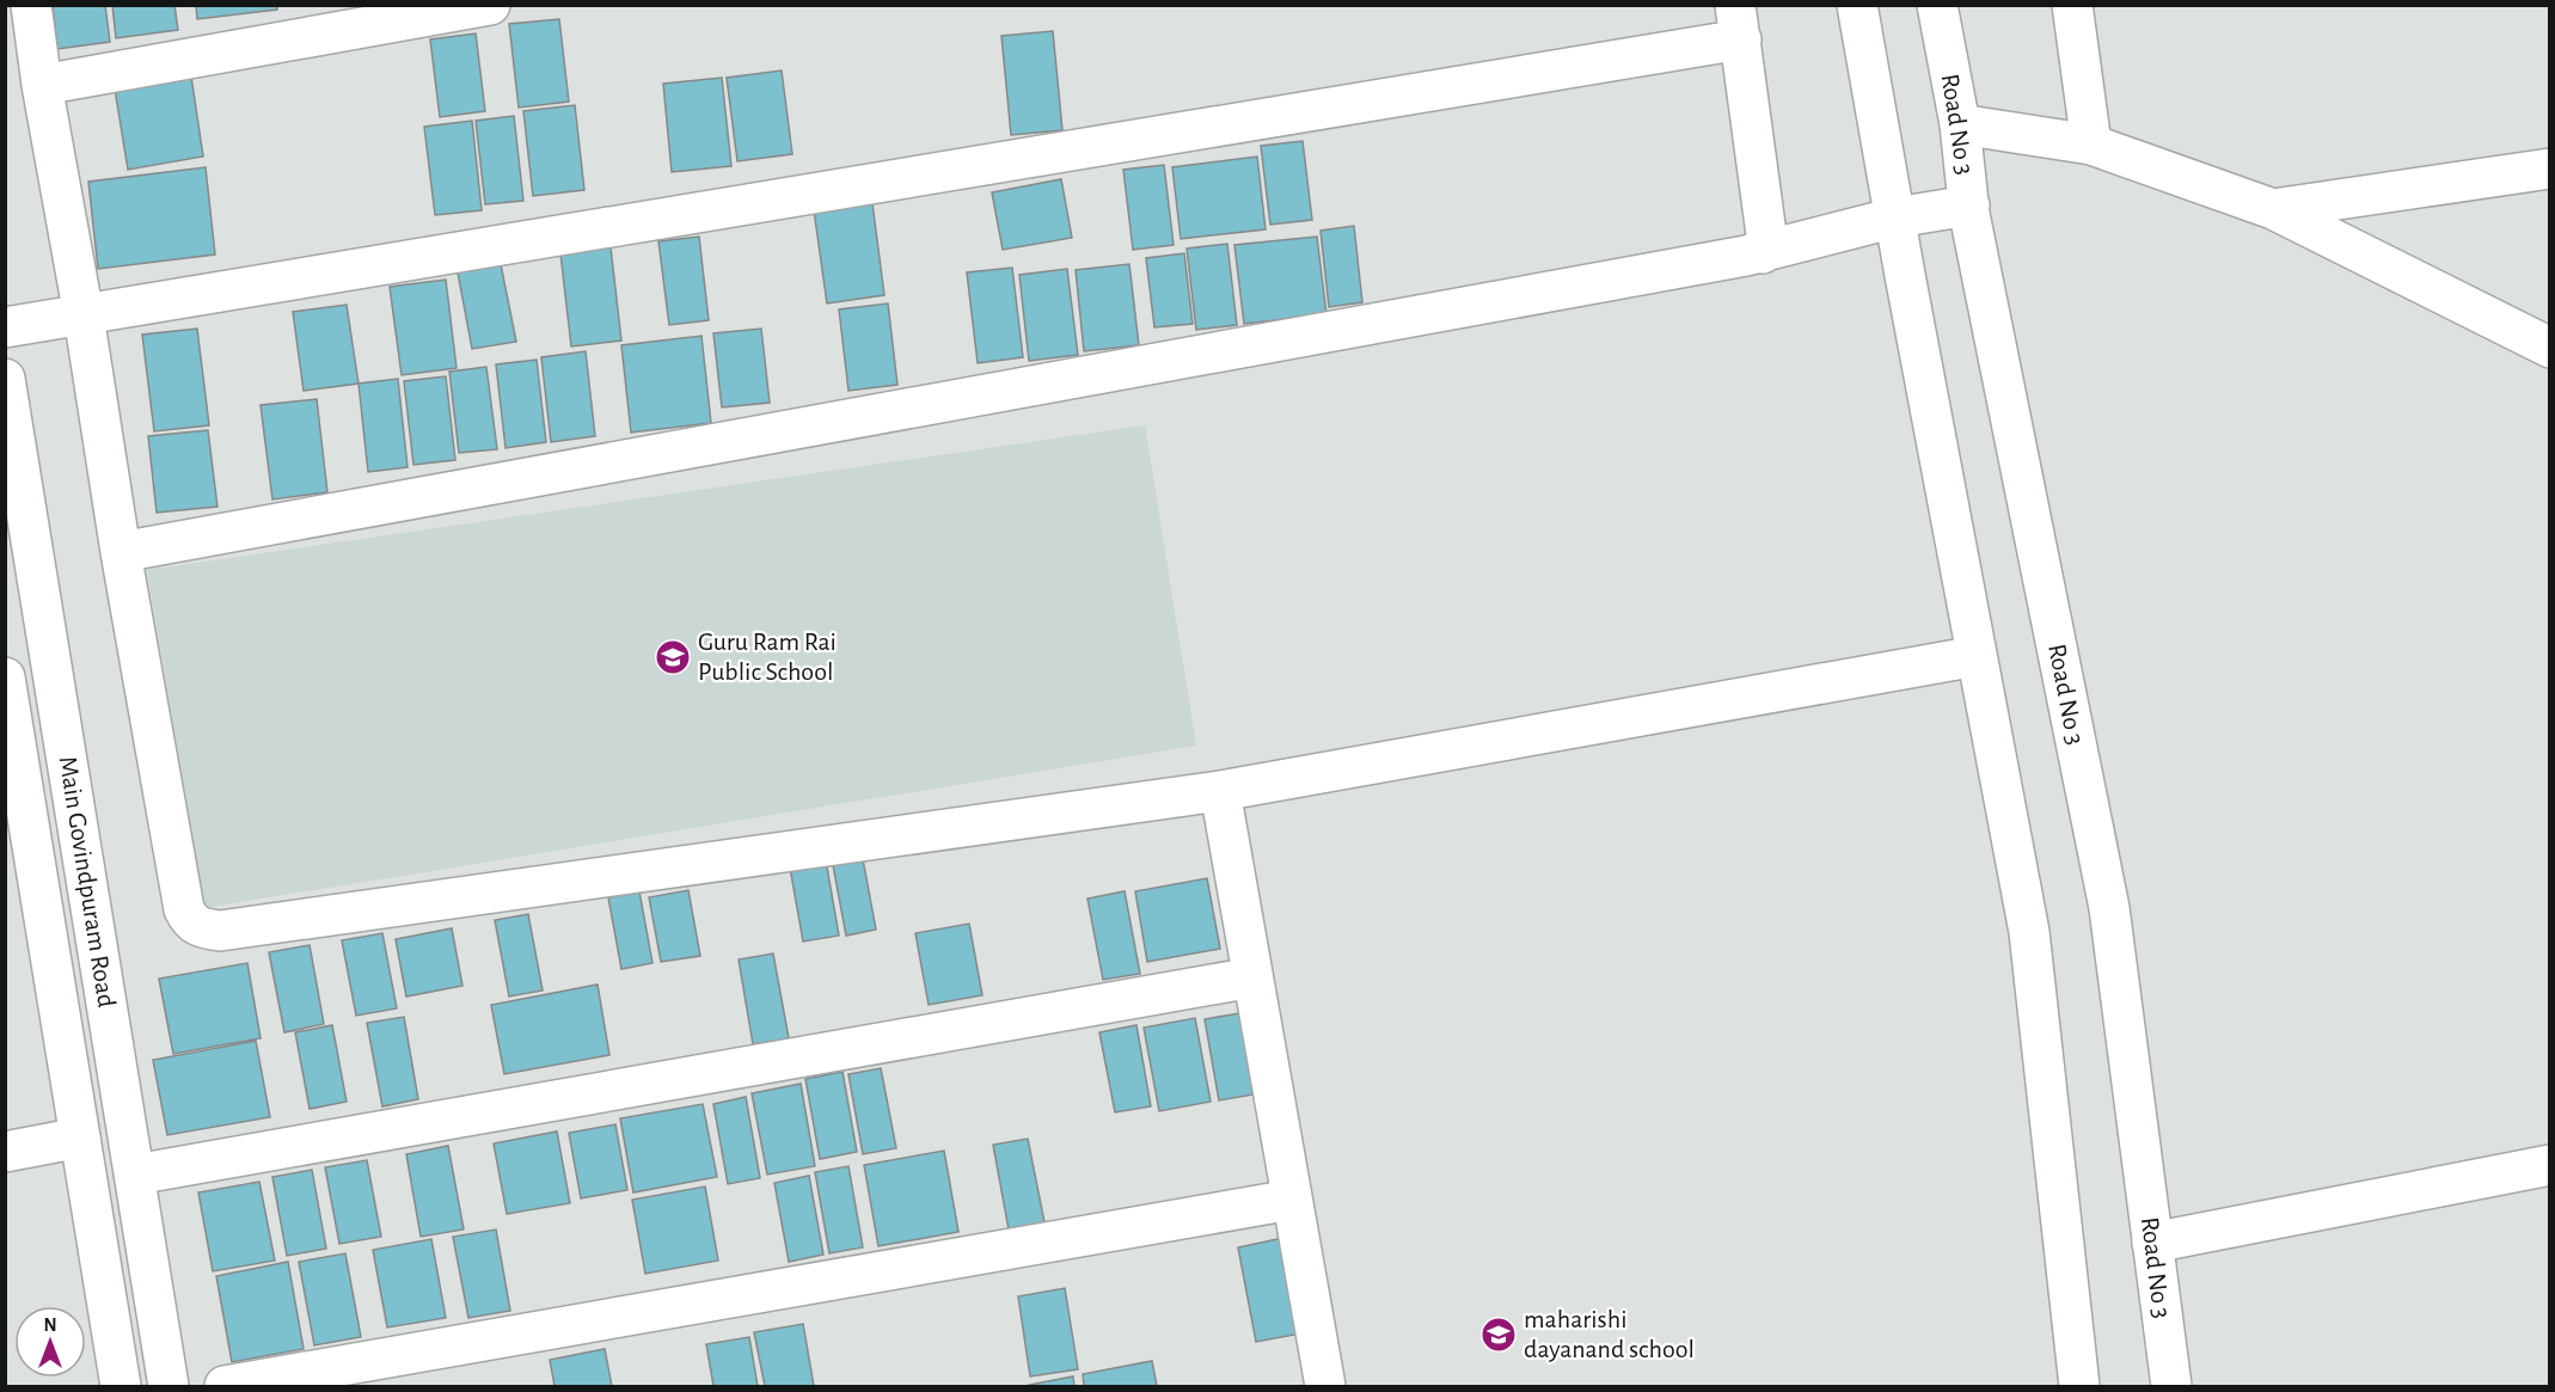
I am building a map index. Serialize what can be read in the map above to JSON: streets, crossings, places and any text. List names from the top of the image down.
{
  "streets": {
    "street": ["Road No 3", "Main Govindpuram Road"]
  },
  "places": {
    "school or university": ["Guru Ram Rai Public School", "maharishi dayanand school"]
  },
  "north": "top"
}
